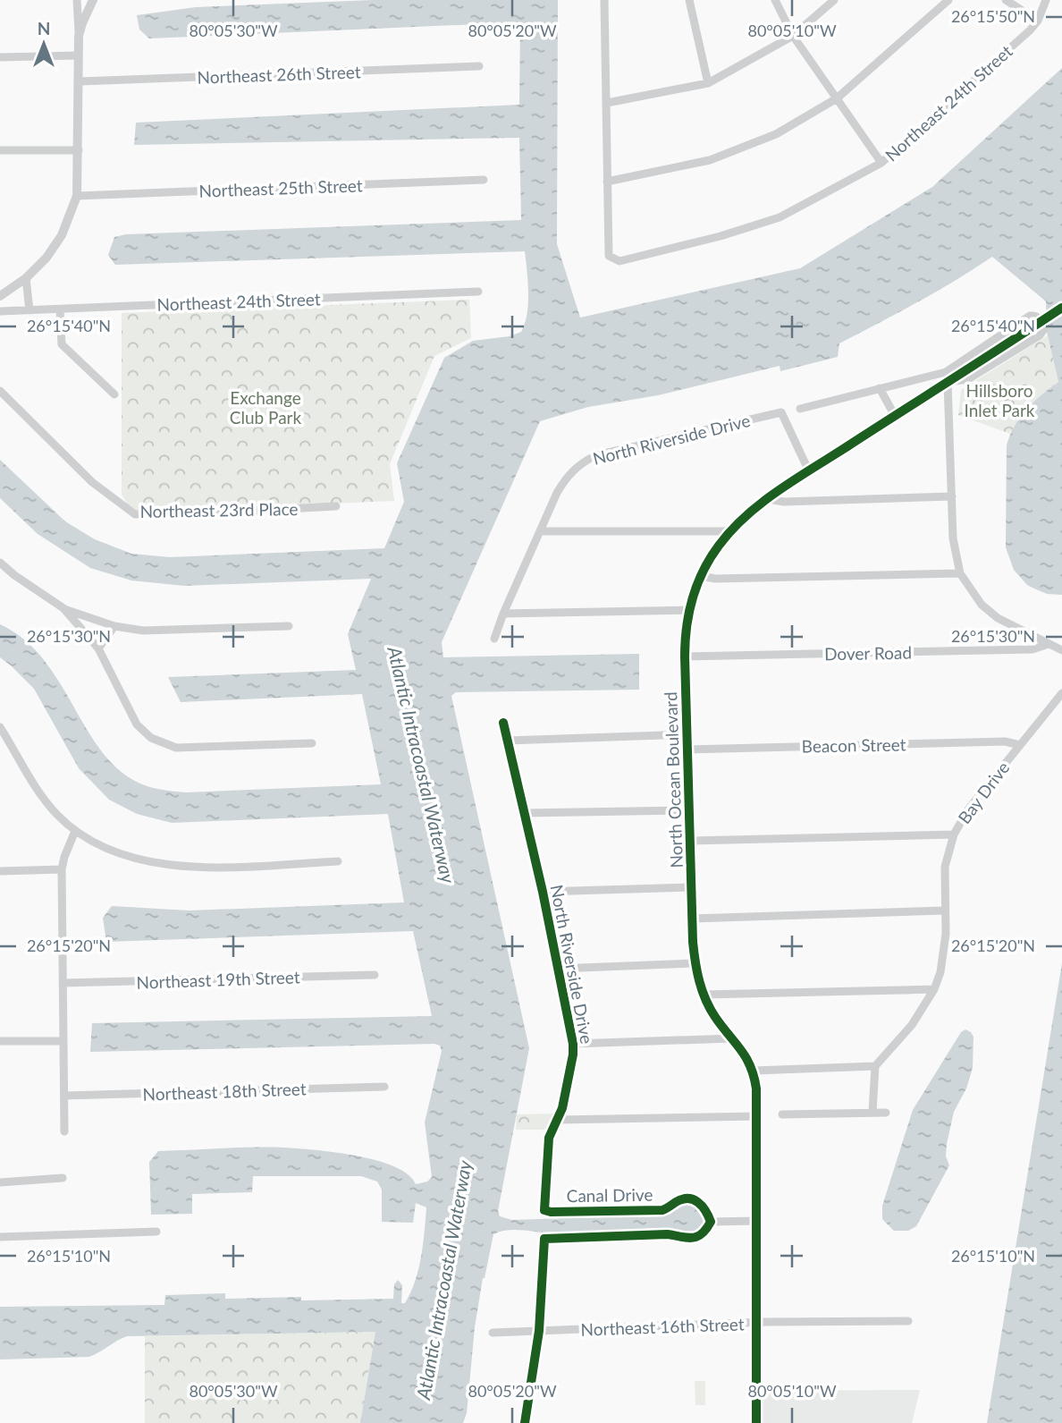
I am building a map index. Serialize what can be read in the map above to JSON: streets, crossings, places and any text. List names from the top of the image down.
{
  "streets": {
    "main road": ["North Ocean Boulevard"],
    "street": [
      "Northeast 26th Street",
      "Northeast 24th Street",
      "Northeast 25th Street",
      "North Riverside Drive",
      "Northeast 23rd Place",
      "Dover Road",
      "Beacon Street",
      "Bay Drive",
      "Northeast 19th Street",
      "Northeast 18th Street",
      "Canal Drive",
      "Northeast 16th Street"
    ]
  },
  "crossings": [
    ["North Riverside Drive", "North Ocean Boulevard"],
    ["North Riverside Drive", "Canal Drive"],
    ["Dover Road", "North Ocean Boulevard"],
    ["Beacon Street", "North Ocean Boulevard"],
    ["Beacon Street", "Bay Drive"],
    ["North Ocean Boulevard", "Northeast 16th Street"]
  ],
  "water": ["Atlantic Intracoastal Waterway"],
  "parks": ["Hillsboro Inlet Park", "Exchange Club Park"],
  "north": "top",
  "coordinates": [
    "26°15'50\"N",
    "80°05'30\"W",
    "80°05'20\"W",
    "80°05'10\"W",
    "26°15'40\"N",
    "26°15'30\"N",
    "26°15'20\"N",
    "26°15'10\"N"
  ]
}
